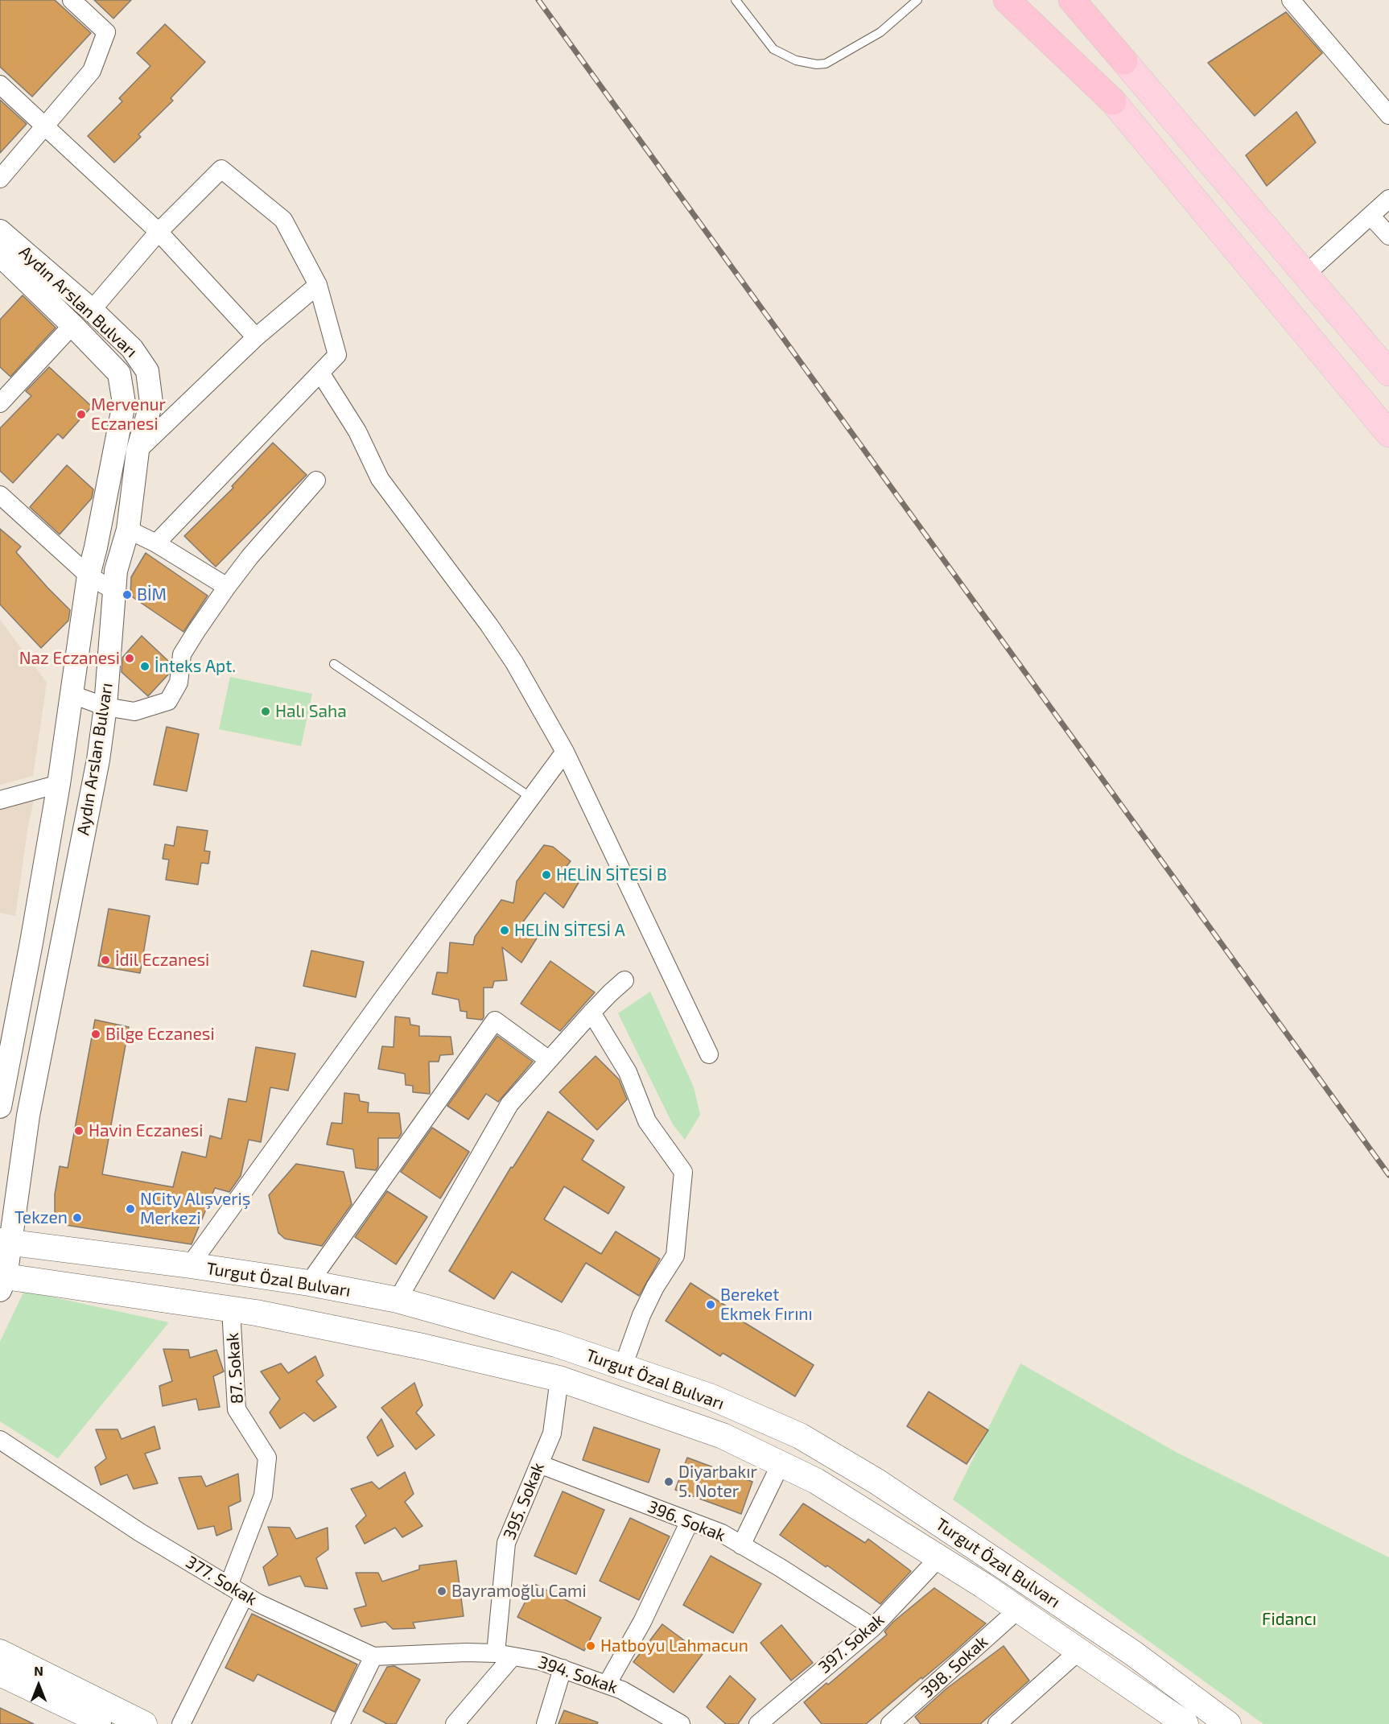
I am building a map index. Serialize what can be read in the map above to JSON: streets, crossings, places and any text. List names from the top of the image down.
{
  "streets": {
    "main road": ["Turgut Özal Bulvarı"],
    "street": [
      "Aydın Arslan Bulvarı",
      "87. Sokak",
      "395. Sokak",
      "396. Sokak",
      "377. Sokak",
      "397. Sokak",
      "398. Sokak",
      "394. Sokak"
    ]
  },
  "crossings": [
    ["Aydın Arslan Bulvarı", "Turgut Özal Bulvarı"],
    ["Turgut Özal Bulvarı", "87. Sokak"],
    ["Turgut Özal Bulvarı", "395. Sokak"],
    ["Turgut Özal Bulvarı", "397. Sokak"],
    ["Turgut Özal Bulvarı", "398. Sokak"],
    ["87. Sokak", "377. Sokak"],
    ["395. Sokak", "396. Sokak"],
    ["395. Sokak", "394. Sokak"],
    ["396. Sokak", "397. Sokak"],
    ["377. Sokak", "394. Sokak"]
  ],
  "parks": ["Fidancı"],
  "places": [
    "Mervenur Eczanesi",
    "BİM",
    "Naz Eczanesi",
    "İnteks Apt.",
    "Halı Saha",
    "HELİN SİTESİ B",
    "HELİN SİTESİ A",
    "İdil Eczanesi",
    "Bilge Eczanesi",
    "Havin Eczanesi",
    "NCity Alışveriş Merkezi",
    "Tekzen",
    "Bereket Ekmek Fırını",
    "Diyarbakır 5. Noter",
    "Bayramoğlu Cami",
    "Hatboyu Lahmacun"
  ],
  "north": "top"
}
